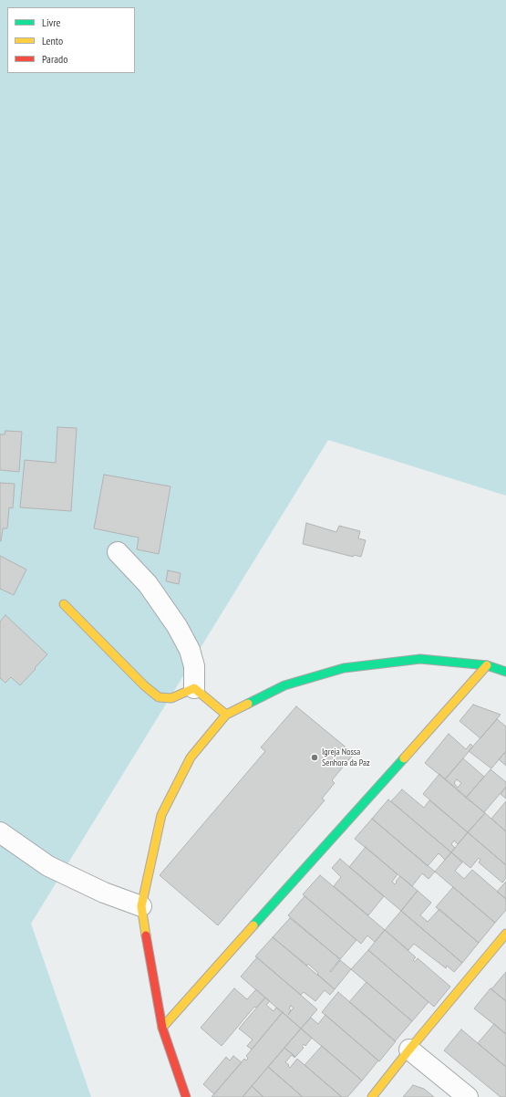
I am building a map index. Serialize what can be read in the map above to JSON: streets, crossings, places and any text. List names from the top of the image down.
{
  "places": ["Igreja Nossa Senhora da Paz"],
  "legend": ["Livre", "Lento", "Parado"]
}
